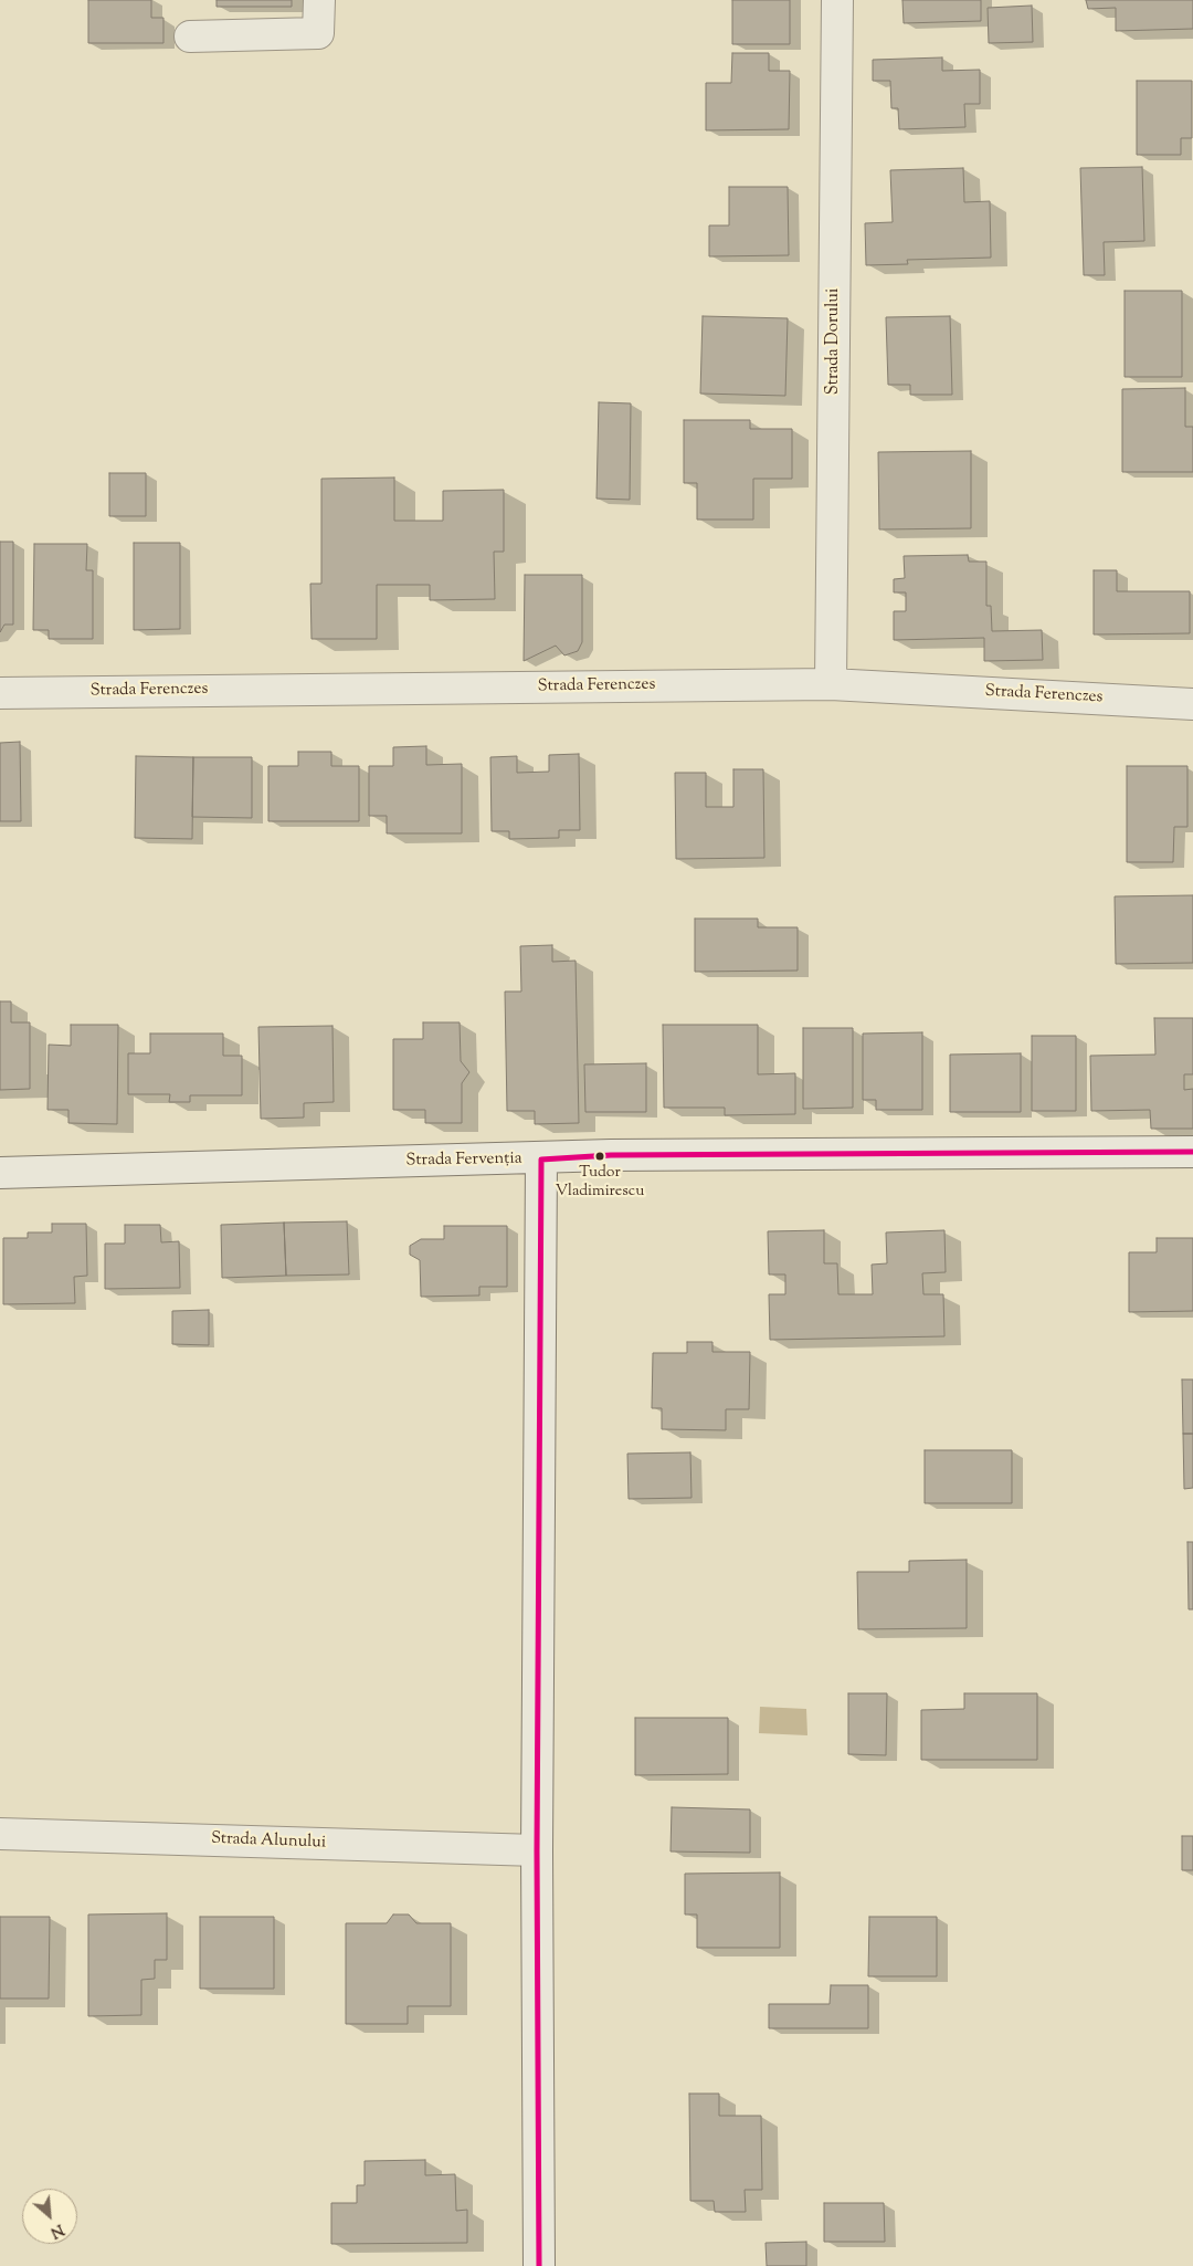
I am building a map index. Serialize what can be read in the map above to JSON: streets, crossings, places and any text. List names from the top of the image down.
{
  "streets": {
    "street": [
      "Strada Dorului",
      "Strada Ferenczes",
      "Strada Fervenția",
      "Strada Alunului"
    ]
  },
  "crossings": [
    ["Strada Dorului", "Strada Ferenczes"]
  ],
  "places": ["Tudor Vladimirescu"],
  "north": "bottom right"
}
